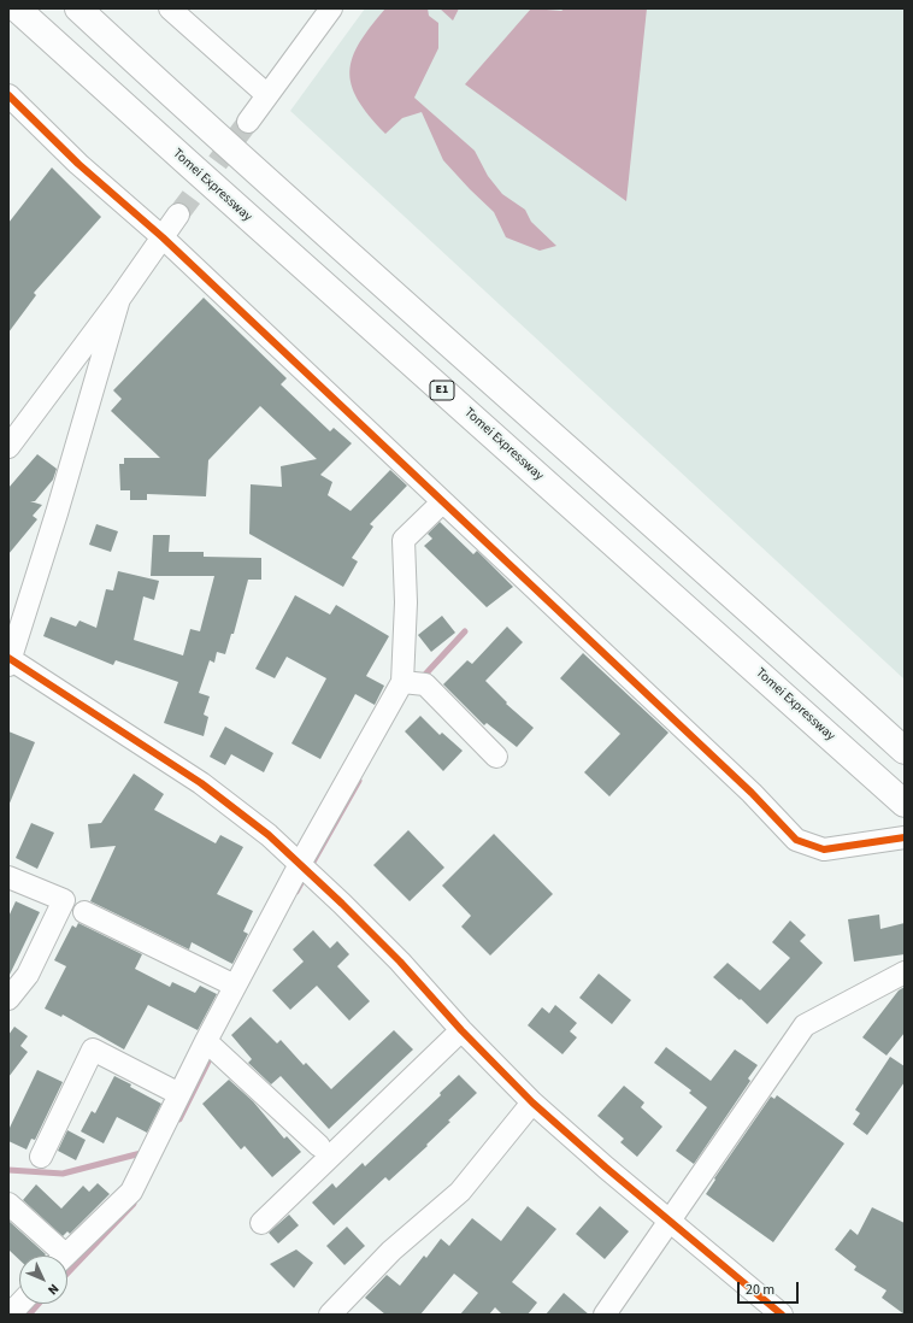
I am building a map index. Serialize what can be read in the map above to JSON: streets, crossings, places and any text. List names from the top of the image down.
{
  "streets": {
    "highway": ["Tomei Expressway", "E1"]
  },
  "scale_bar": "20 m",
  "north": "bottom right"
}
